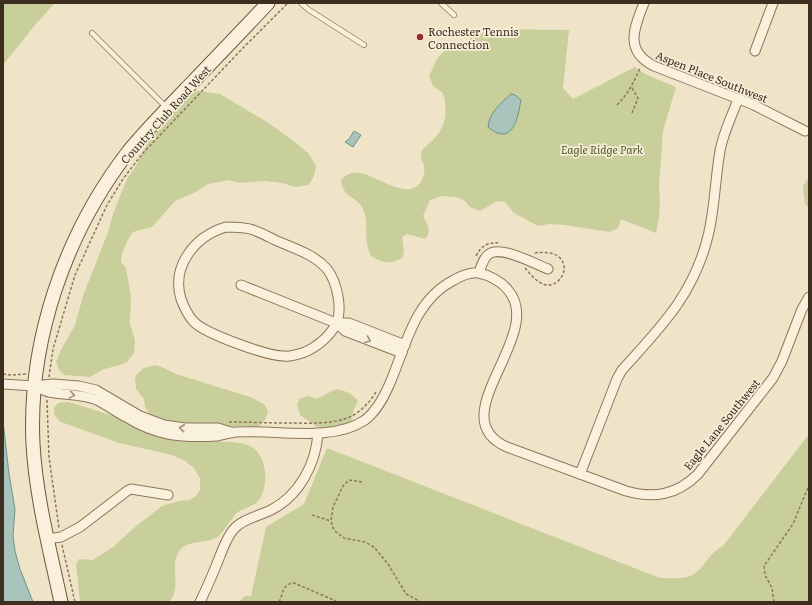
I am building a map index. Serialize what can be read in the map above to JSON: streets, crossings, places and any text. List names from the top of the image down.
{
  "streets": {
    "main road": ["Country Club Road West"],
    "street": ["Aspen Place Southwest", "Eagle Lane Southwest"]
  },
  "parks": ["Eagle Ridge Park"],
  "places": ["Rochester Tennis Connection"]
}
